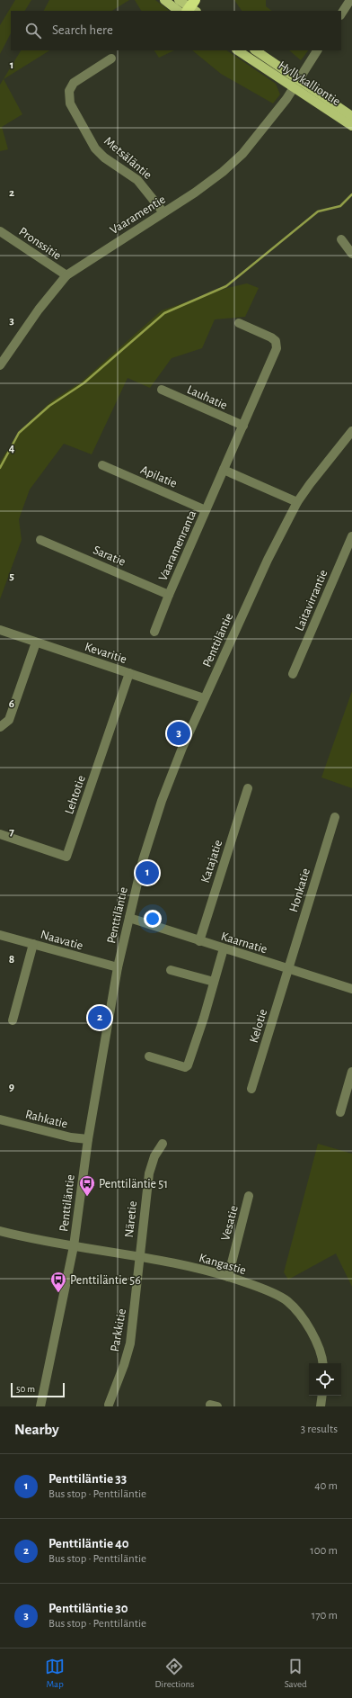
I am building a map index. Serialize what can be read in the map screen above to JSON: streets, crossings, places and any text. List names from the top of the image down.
{
  "streets": {
    "main road": ["Hyllykalliontie"],
    "street": [
      "Metsäläntie",
      "Vaaramentie",
      "Pronssitie",
      "Lauhatie",
      "Apilatie",
      "Vaaramenranta",
      "Saratie",
      "Laitavirrantie",
      "Penttiläntie",
      "Kevaritie",
      "Lehtotie",
      "Katajatie",
      "Honkatie",
      "Naavatie",
      "Kaarnatie",
      "Kelotie",
      "Rahkatie",
      "Näretie",
      "Vesatie",
      "Kangastie",
      "Parkkitie"
    ]
  },
  "crossings": [
    ["Hyllykalliontie", "Vaaramentie"],
    ["Metsäläntie", "Vaaramentie"],
    ["Vaaramentie", "Pronssitie"],
    ["Lauhatie", "Vaaramenranta"],
    ["Apilatie", "Vaaramenranta"],
    ["Vaaramenranta", "Saratie"],
    ["Penttiläntie", "Kevaritie"],
    ["Penttiläntie", "Naavatie"],
    ["Penttiläntie", "Kaarnatie"],
    ["Penttiläntie", "Rahkatie"],
    ["Penttiläntie", "Kangastie"],
    ["Kevaritie", "Lehtotie"],
    ["Katajatie", "Kaarnatie"],
    ["Honkatie", "Kaarnatie"],
    ["Honkatie", "Kelotie"],
    ["Kaarnatie", "Kelotie"],
    ["Näretie", "Kangastie"],
    ["Näretie", "Parkkitie"],
    ["Vesatie", "Kangastie"],
    ["Kangastie", "Parkkitie"]
  ],
  "places": {
    "bus stop": ["Penttiläntie 51", "Penttiläntie 56"]
  },
  "scale_bar": "50 m",
  "page": {
    "search": "Search here",
    "pins": ["3", "1", "2"],
    "scale": "50 m",
    "heading": ["Nearby", "3 results"],
    "list": [
      {
        "mark": "1",
        "name": "Penttiläntie 33",
        "note": "Bus stop · Penttiläntie",
        "value": "40 m"
      },
      {
        "mark": "2",
        "name": "Penttiläntie 40",
        "note": "Bus stop · Penttiläntie",
        "value": "100 m"
      },
      {
        "mark": "3",
        "name": "Penttiläntie 30",
        "note": "Bus stop · Penttiläntie",
        "value": "170 m"
      }
    ],
    "nav": ["Map", "Directions", "Saved"]
  },
  "grid": {
    "rows": [
      "1",
      "2",
      "3",
      "4",
      "5",
      "6",
      "7",
      "8",
      "9"
    ]
  }
}
